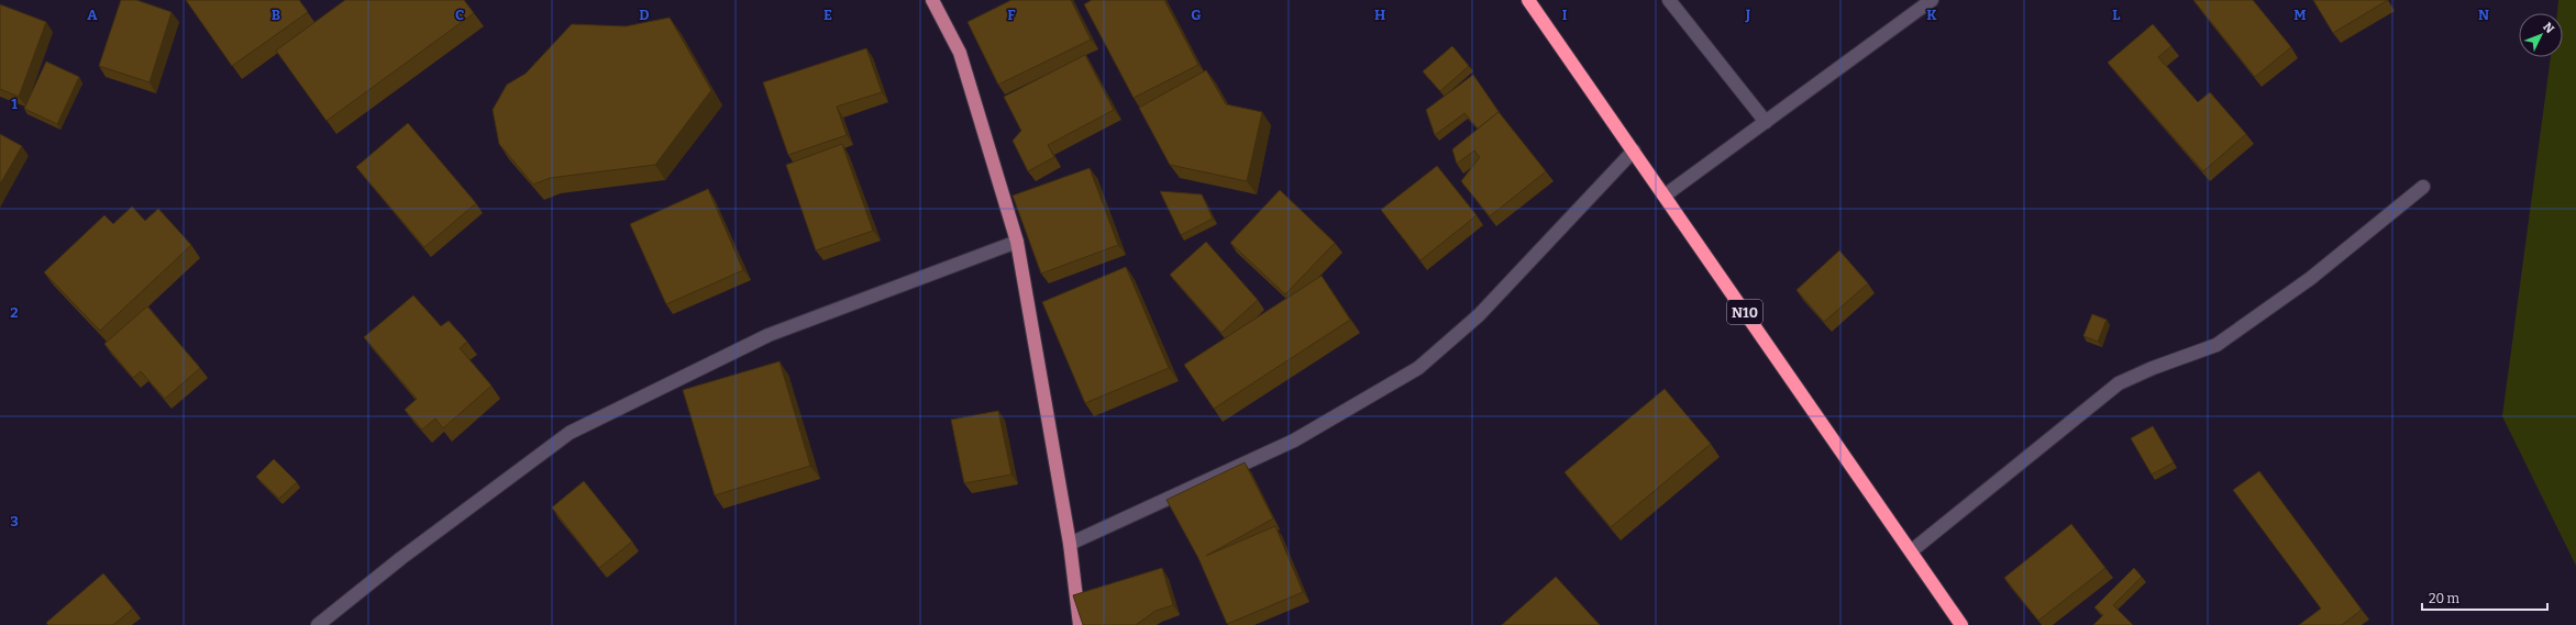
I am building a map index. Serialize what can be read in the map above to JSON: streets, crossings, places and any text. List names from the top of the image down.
{
  "streets": {
    "highway": ["N10"]
  },
  "scale_bar": "20 m",
  "north": "top right",
  "grid": {
    "columns": [
      "A",
      "B",
      "C",
      "D",
      "E",
      "F",
      "G",
      "H",
      "I",
      "J",
      "K",
      "L",
      "M",
      "N"
    ],
    "rows": ["1", "2", "3"]
  }
}
